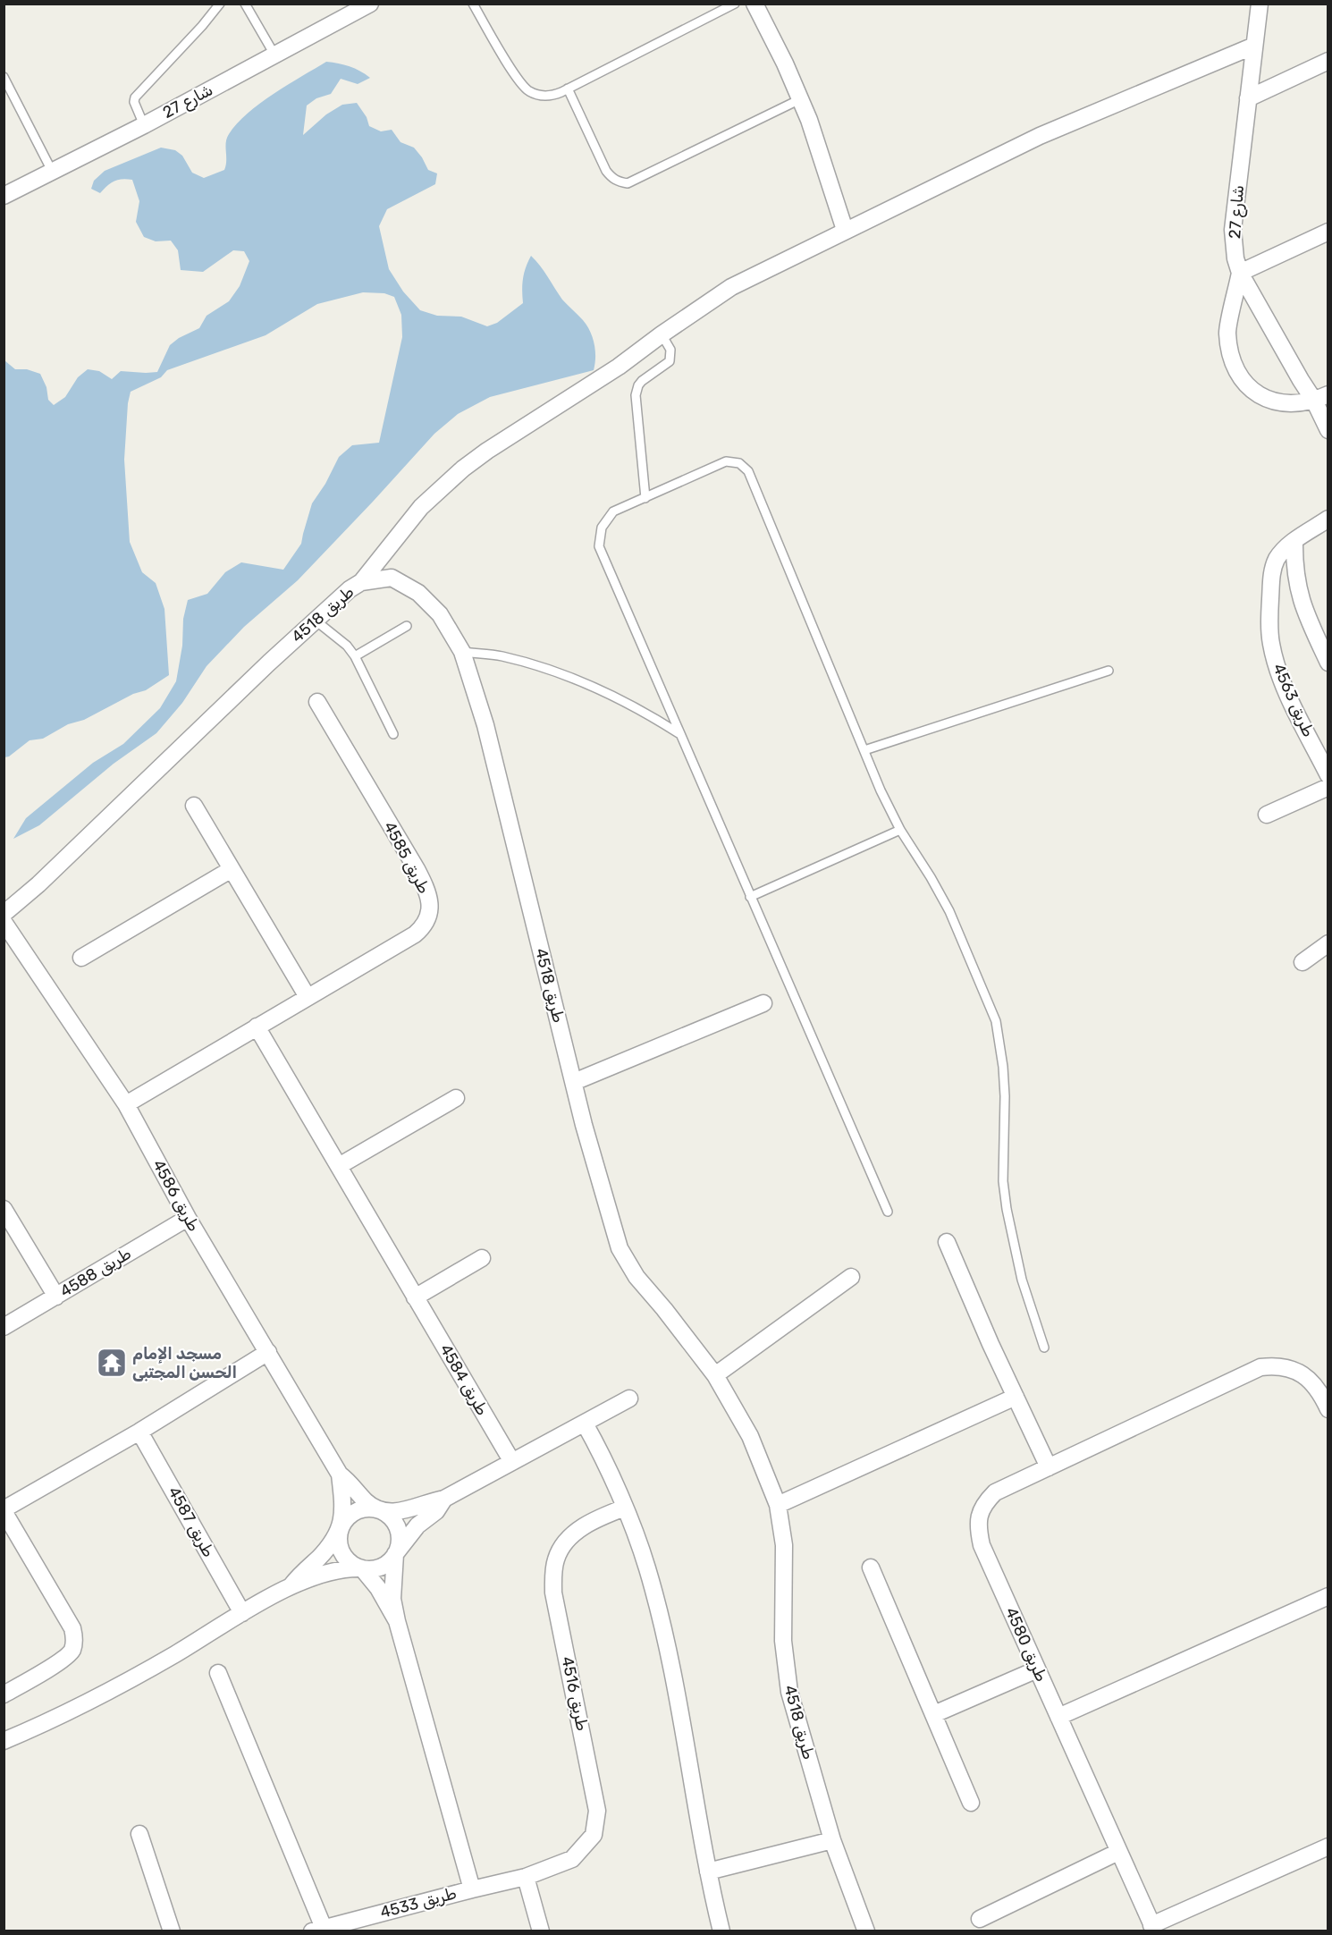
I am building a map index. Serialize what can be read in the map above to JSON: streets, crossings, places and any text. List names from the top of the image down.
{
  "streets": {
    "street": [
      "شارع 27",
      "طريق 4518",
      "طريق 4563",
      "طريق 4585",
      "طريق 4586",
      "طريق 4588",
      "طريق 4584",
      "طريق 4587",
      "طريق 4580",
      "طريق 4516",
      "طريق 4533"
    ]
  },
  "crossings": [
    ["طريق 4585", "طريق 4586"],
    ["طريق 4585", "طريق 4584"],
    ["طريق 4586", "طريق 4588"],
    ["طريق 4516", "طريق 4533"]
  ],
  "places": {
    "temple": ["مسجد الإمام الحسن المجتبى"]
  }
}
